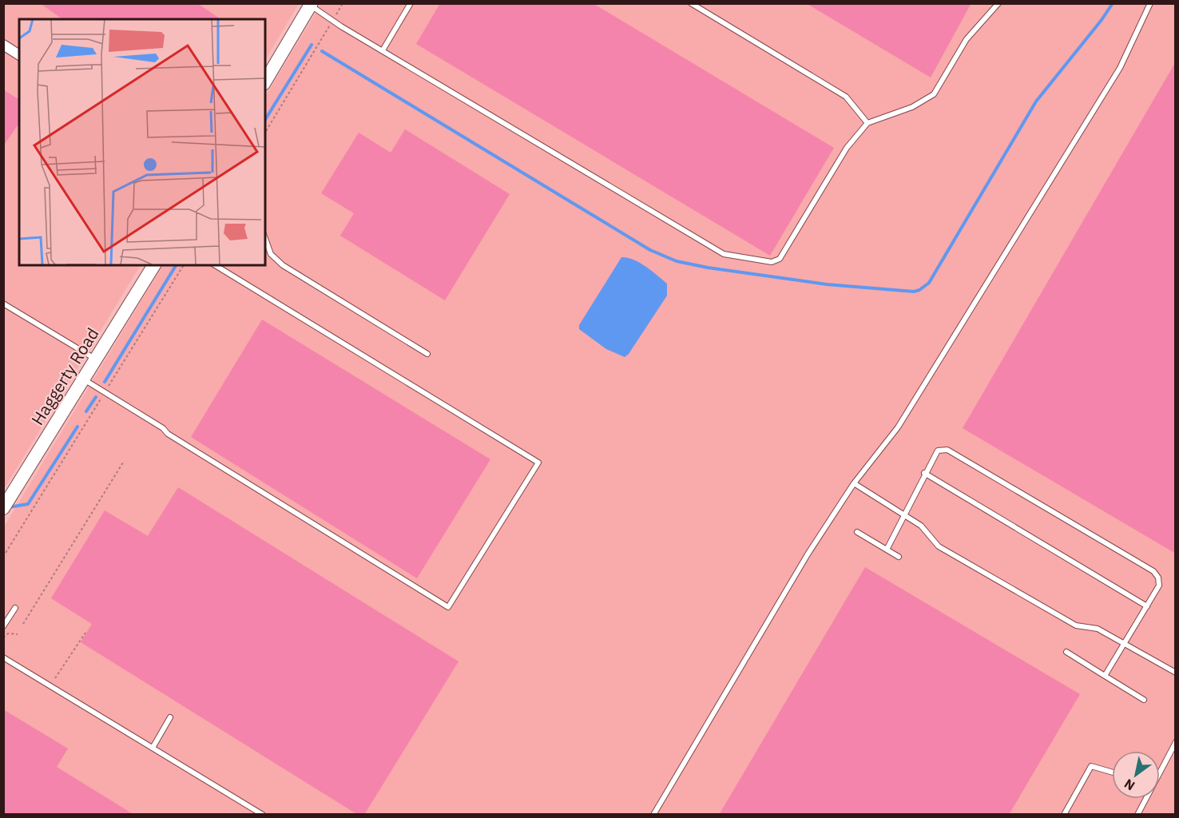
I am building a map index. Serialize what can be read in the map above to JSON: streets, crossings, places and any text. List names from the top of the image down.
{
  "streets": {
    "main road": ["Haggerty Road"]
  },
  "north": "bottom left"
}
